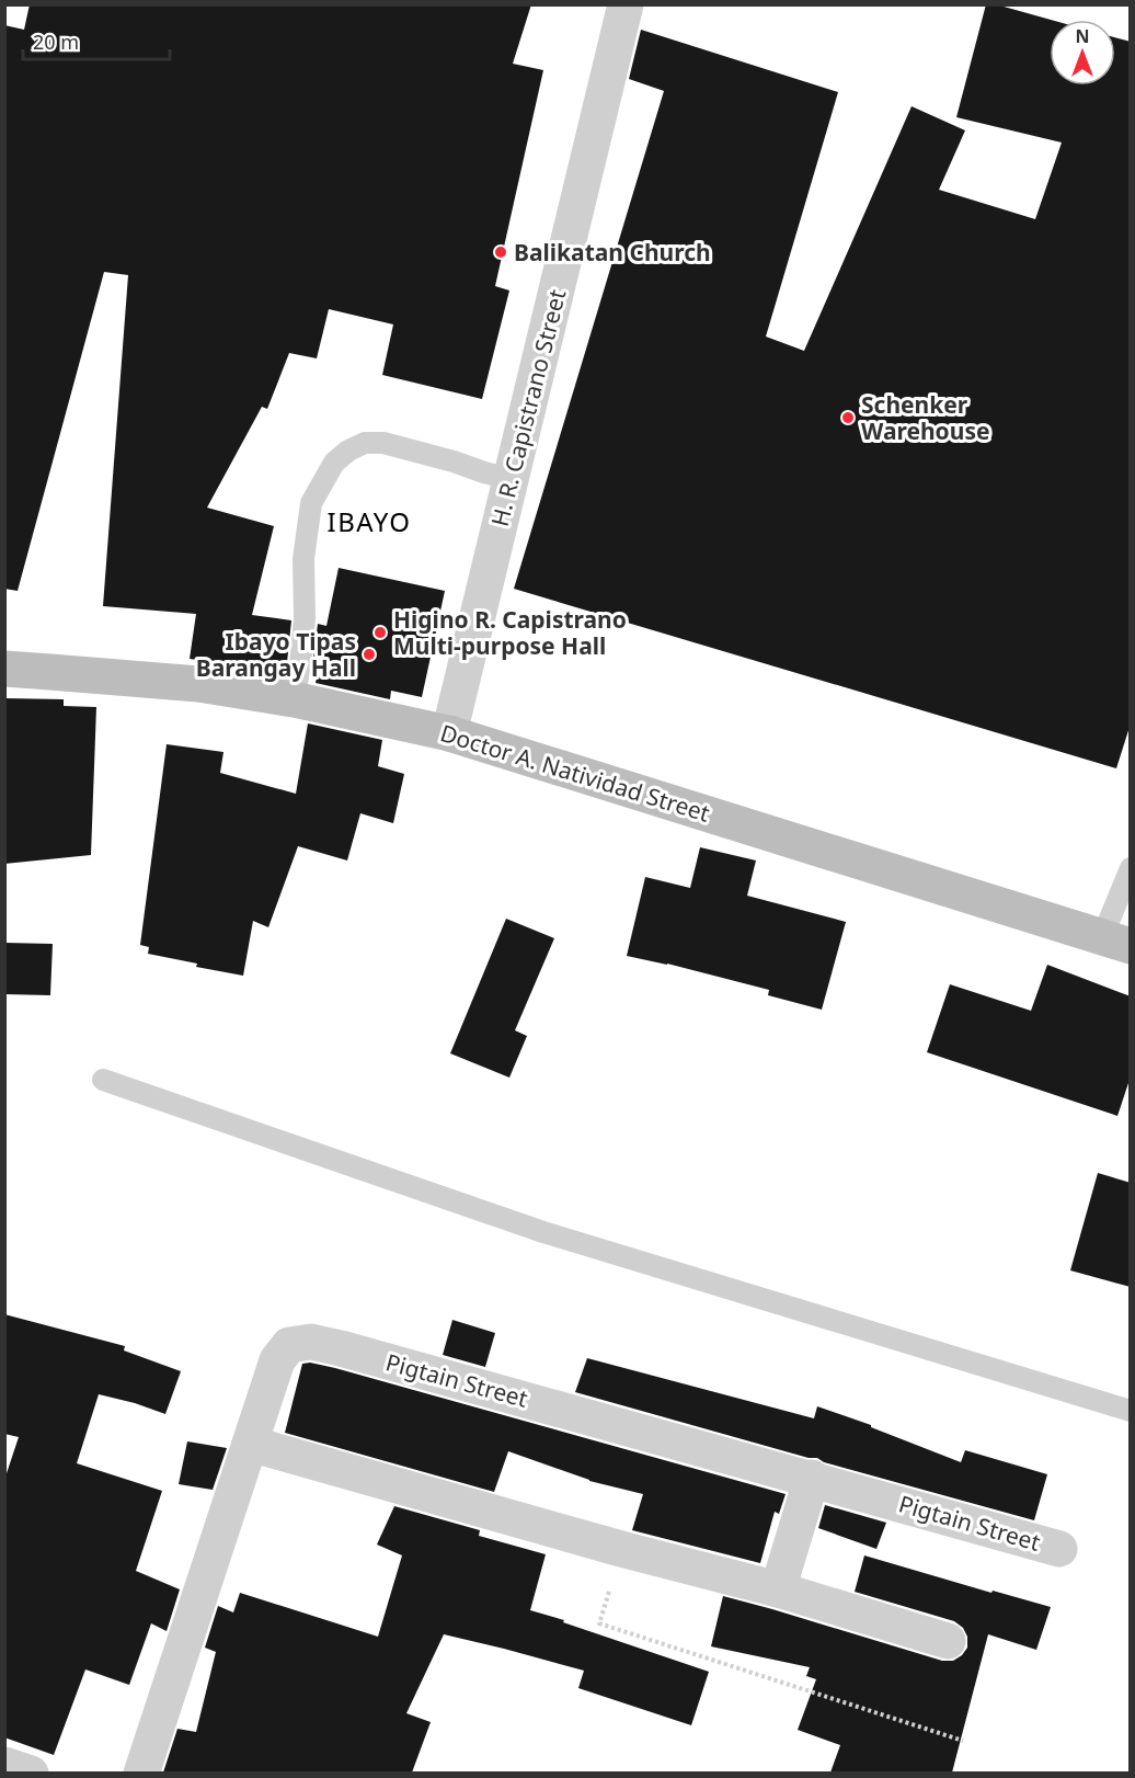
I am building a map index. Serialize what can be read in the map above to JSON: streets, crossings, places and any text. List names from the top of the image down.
{
  "streets": {
    "main road": ["Doctor A. Natividad Street"],
    "street": ["H. R. Capistrano Street", "Pigtain Street"]
  },
  "crossings": [
    ["H. R. Capistrano Street", "Doctor A. Natividad Street"]
  ],
  "districts": ["IBAYO"],
  "places": [
    "Balikatan Church",
    "Schenker Warehouse",
    "Higino R. Capistrano Multi-purpose Hall",
    "Ibayo Tipas Barangay Hall"
  ],
  "scale_bar": "20 m",
  "north": "top"
}
